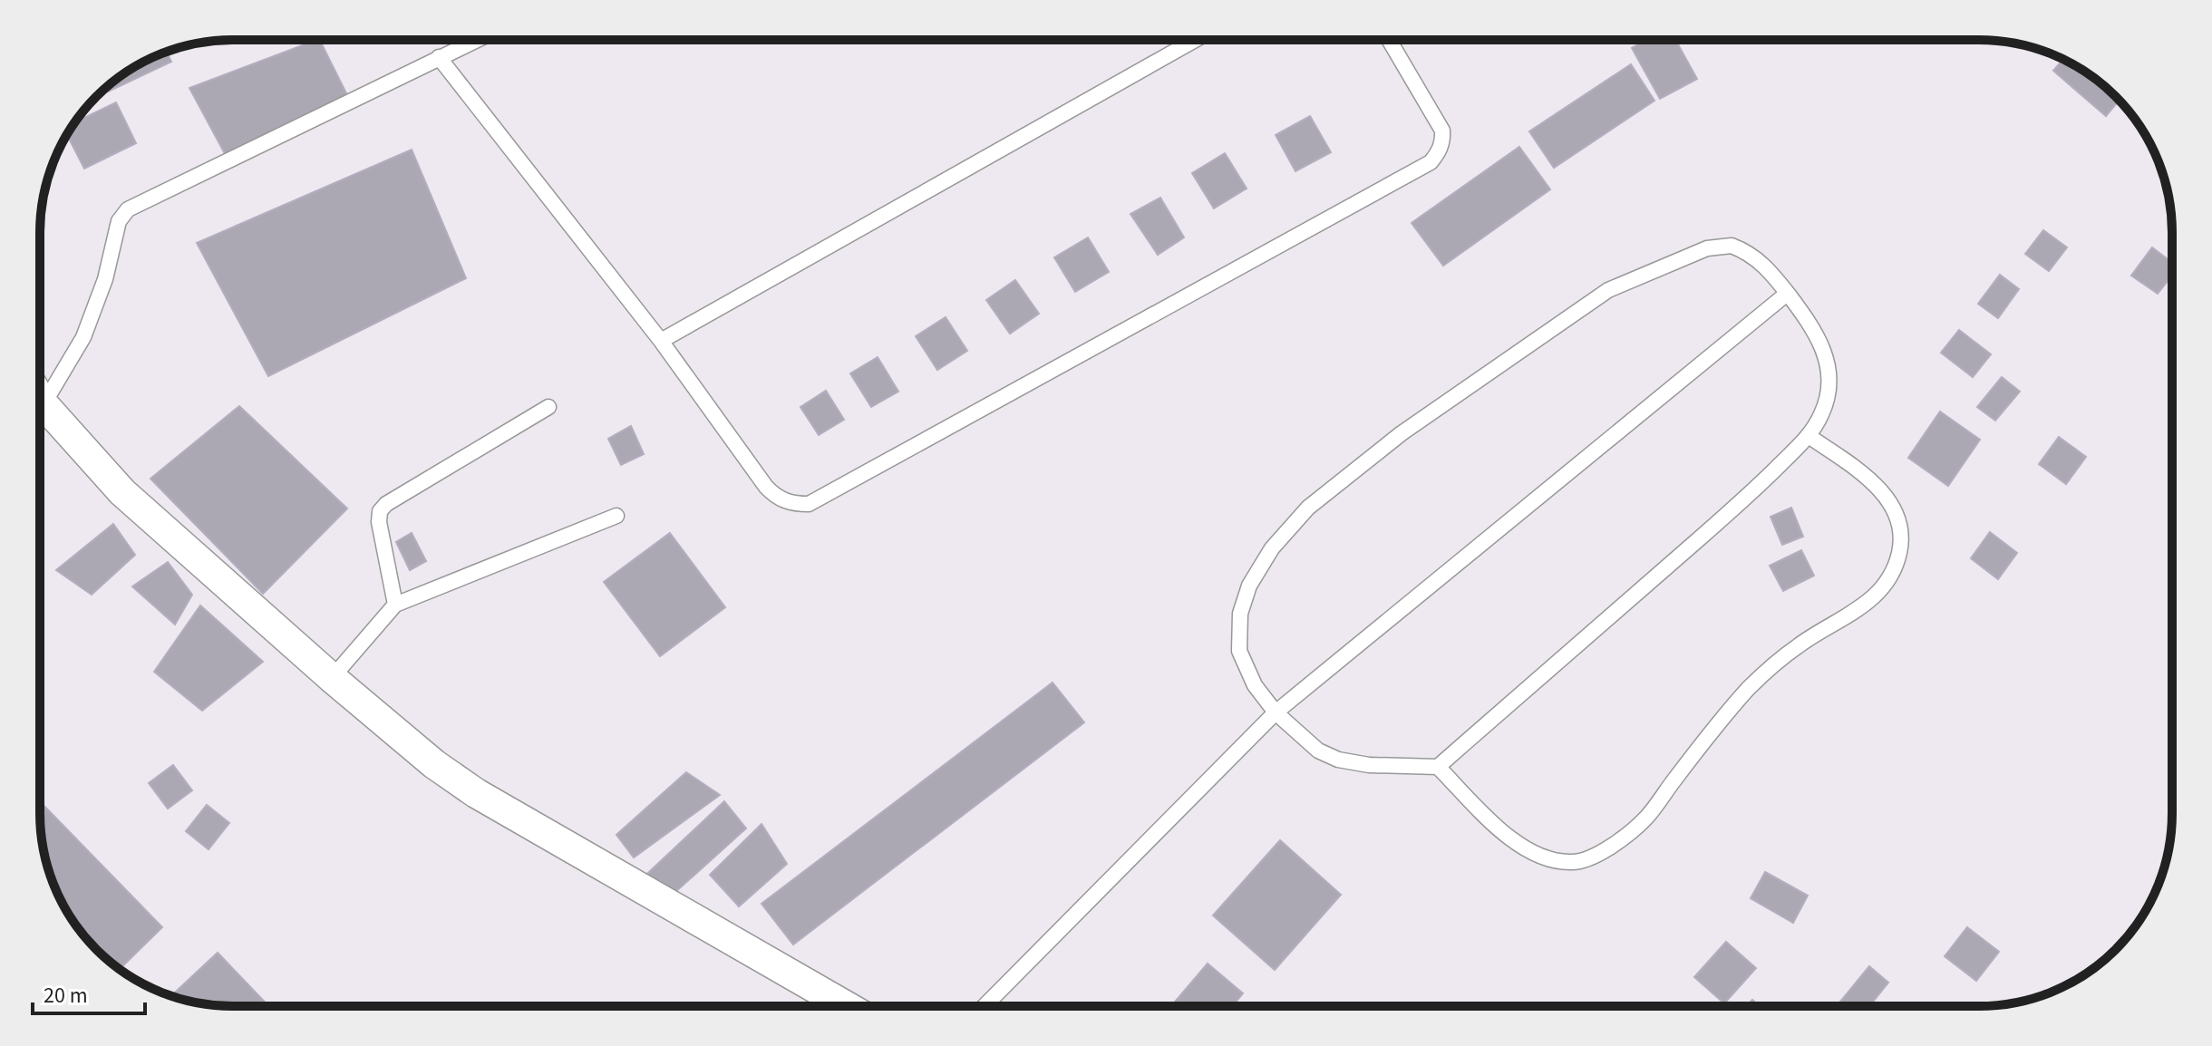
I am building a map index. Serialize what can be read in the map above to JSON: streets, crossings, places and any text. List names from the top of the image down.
{
  "scale_bar": "20 m"
}
